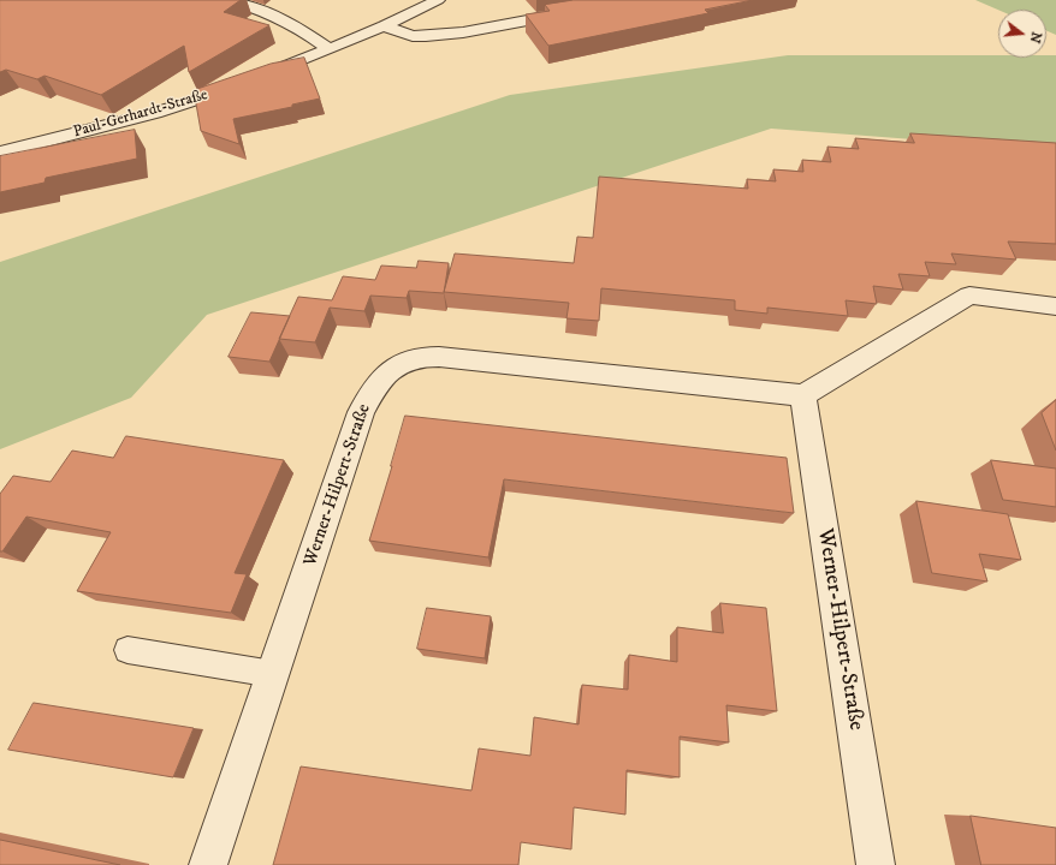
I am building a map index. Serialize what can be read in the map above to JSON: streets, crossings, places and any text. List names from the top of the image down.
{
  "streets": {
    "street": ["Paul-Gerhardt-Straße", "Werner-Hilpert-Straße"]
  },
  "north": "right"
}
